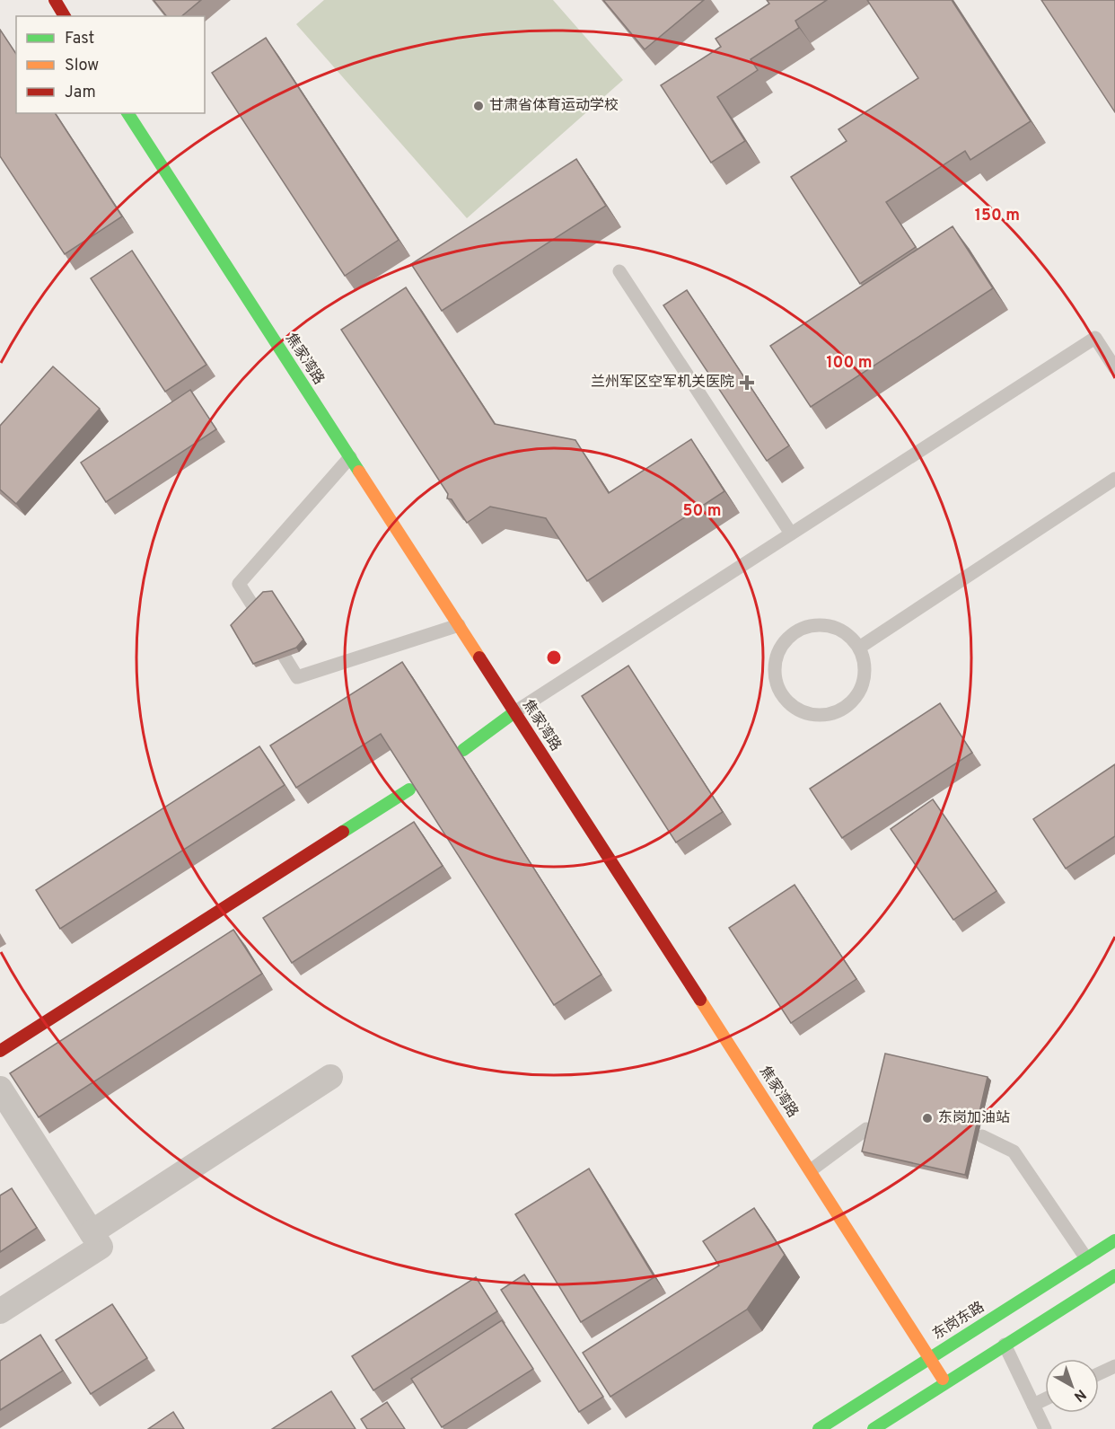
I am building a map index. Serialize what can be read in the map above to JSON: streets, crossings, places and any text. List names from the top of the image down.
{
  "streets": {
    "street": ["焦家湾路", "东岗东路"]
  },
  "crossings": [
    ["焦家湾路", "东岗东路"]
  ],
  "places": {
    "other": ["甘肃省体育运动学校", "东岗加油站"],
    "health": ["兰州军区空军机关医院"]
  },
  "legend": ["Fast", "Slow", "Jam"],
  "north": "bottom right",
  "rings": ["150 m", "100 m", "50 m"]
}
